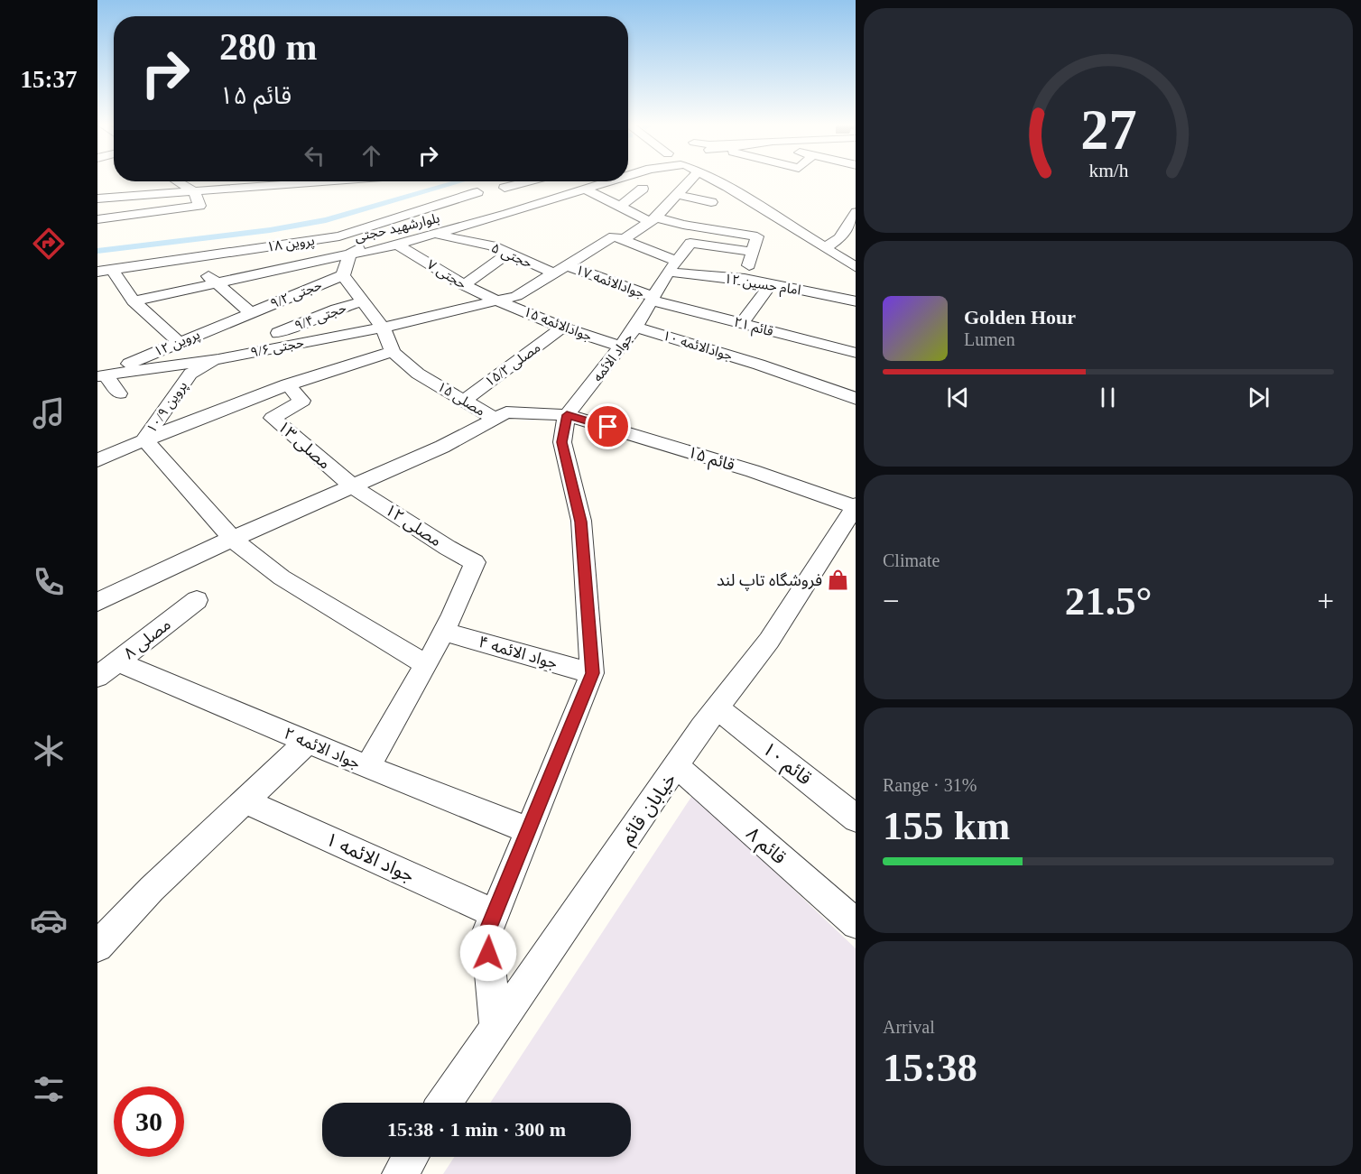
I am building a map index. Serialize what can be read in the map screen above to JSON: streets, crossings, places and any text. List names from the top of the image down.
{
  "streets": {
    "street": [
      "بلوارشهید حجتی",
      "پروین ۱۸",
      "حجتی ۵",
      "حجتی ۷",
      "جوادالائمه ۱۷",
      "امام حسین ۱۲",
      "حجتی ۹/۲",
      "حجتی ۹/۴",
      "جوادالائمه ۱۵",
      "قائم ۲۱",
      "پروین ۱۲",
      "جوادالائمه ۱۰",
      "حجتی ۹/۶",
      "جواد الائمه",
      "مصلی ۱۵/۲",
      "مصلی ۱۵",
      "پروین ۱۰/۹",
      "مصلی ۱۳",
      "قائم ۱۵",
      "مصلی ۱۲",
      "مصلی ۸",
      "جواد الائمه ۴",
      "جواد الائمه ۲",
      "قائم ۱۰",
      "خیابان قائم",
      "قائم ۸",
      "جواد الائمه ۱"
    ]
  },
  "crossings": [
    ["بلوارشهید حجتی", "پروین ۱۸"],
    ["بلوارشهید حجتی", "حجتی ۵"],
    ["بلوارشهید حجتی", "حجتی ۷"],
    ["حجتی ۵", "حجتی ۹/۶"],
    ["حجتی ۷", "جوادالائمه ۱۵"],
    ["حجتی ۷", "حجتی ۹/۶"],
    ["جوادالائمه ۱۷", "قائم ۲۱"],
    ["جوادالائمه ۱۷", "حجتی ۹/۶"],
    ["جوادالائمه ۱۷", "جواد الائمه"],
    ["امام حسین ۱۲", "حجتی ۹/۶"],
    ["امام حسین ۱۲", "جواد الائمه"],
    ["حجتی ۹/۲", "پروین ۱۲"],
    ["جوادالائمه ۱۵", "حجتی ۹/۶"],
    ["جوادالائمه ۱۵", "جواد الائمه"],
    ["جوادالائمه ۱۵", "مصلی ۱۵/۲"],
    ["قائم ۲۱", "جواد الائمه"],
    ["پروین ۱۲", "حجتی ۹/۶"],
    ["جوادالائمه ۱۰", "جواد الائمه"],
    ["جواد الائمه", "قائم ۱۵"],
    ["مصلی ۱۵/۲", "مصلی ۱۵"],
    ["مصلی ۱۵", "قائم ۱۵"],
    ["مصلی ۱۳", "قائم ۱۵"],
    ["مصلی ۱۳", "مصلی ۱۲"],
    ["قائم ۱۵", "مصلی ۱۲"],
    ["قائم ۱۵", "خیابان قائم"],
    ["مصلی ۱۲", "جواد الائمه ۴"],
    ["مصلی ۸", "جواد الائمه ۲"],
    ["قائم ۱۰", "خیابان قائم"],
    ["خیابان قائم", "قائم ۸"]
  ],
  "places": {
    "shop": ["فروشگاه تاپ لند"]
  },
  "page": {
    "tabs": "15:37",
    "turn": ["280 m", "قائم ۱۵"],
    "song": ["Golden Hour", "Lumen"],
    "tile": [
      "Climate",
      ["Range · 31%", "155 km"],
      ["Arrival", "15:38"]
    ],
    "heat": ["−", "21.5°", "+"],
    "limit": "30",
    "trip": "15:38 · 1 min · 300 m",
    "gauge": ["27", "km/h"]
  }
}
